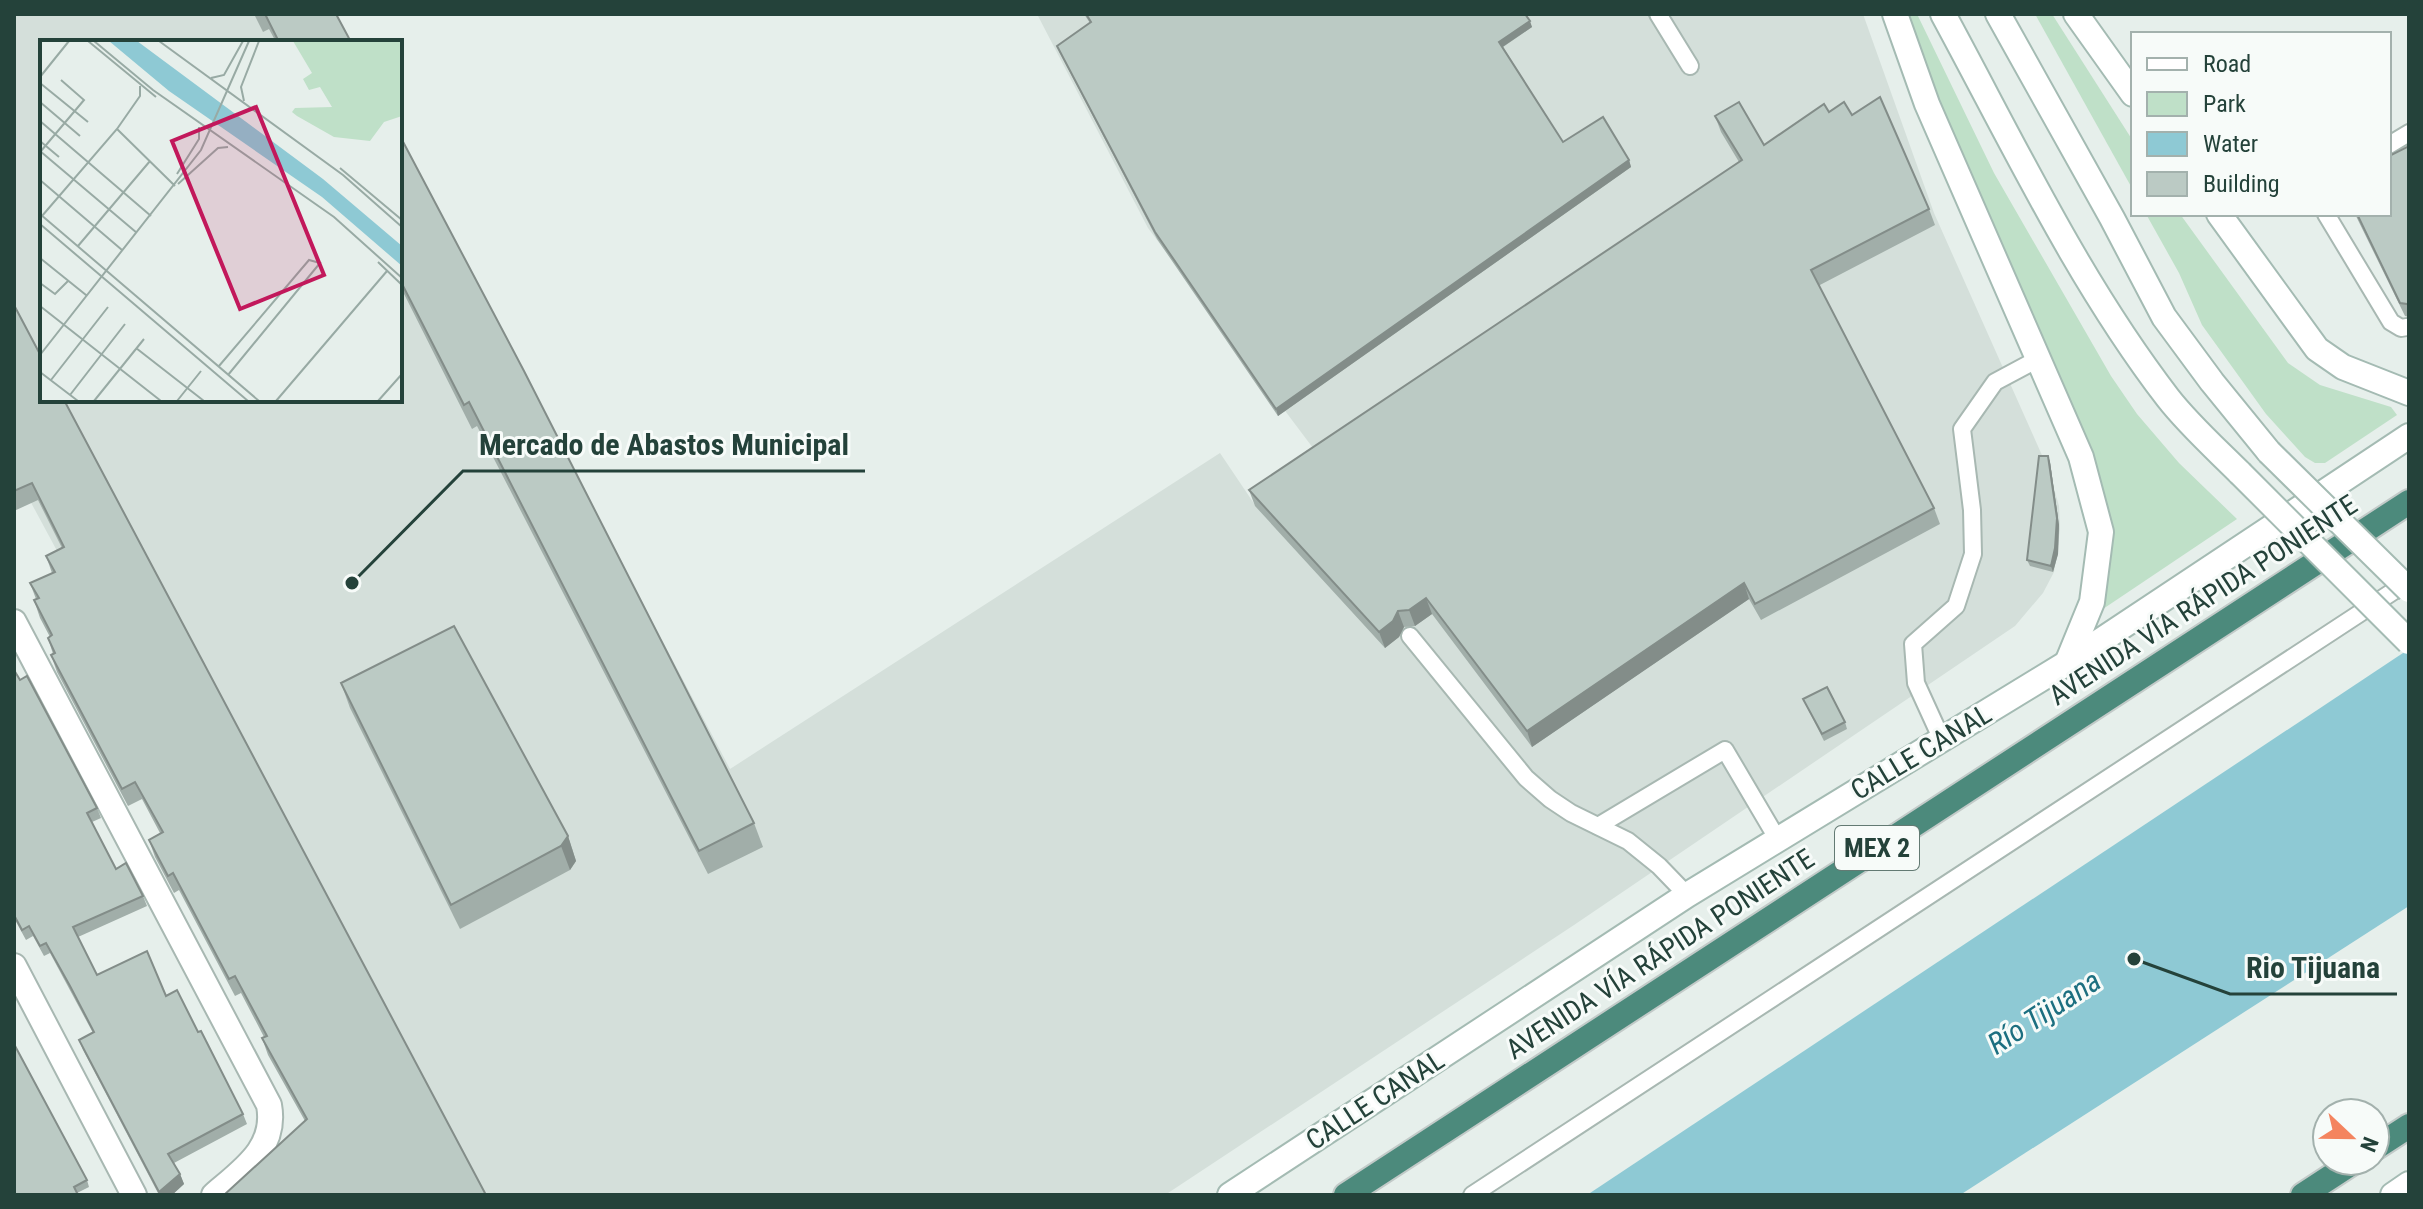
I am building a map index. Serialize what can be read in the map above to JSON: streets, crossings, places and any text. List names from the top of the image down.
{
  "streets": {
    "highway": ["AVENIDA VÍA RÁPIDA PONIENTE", "MEX 2"],
    "main road": ["CALLE CANAL"]
  },
  "water": ["Río Tijuana"],
  "places": ["Mercado de Abastos Municipal", "Rio Tijuana"],
  "legend": [
    "Road",
    "Park",
    "Water",
    "Building"
  ],
  "north": "right"
}
